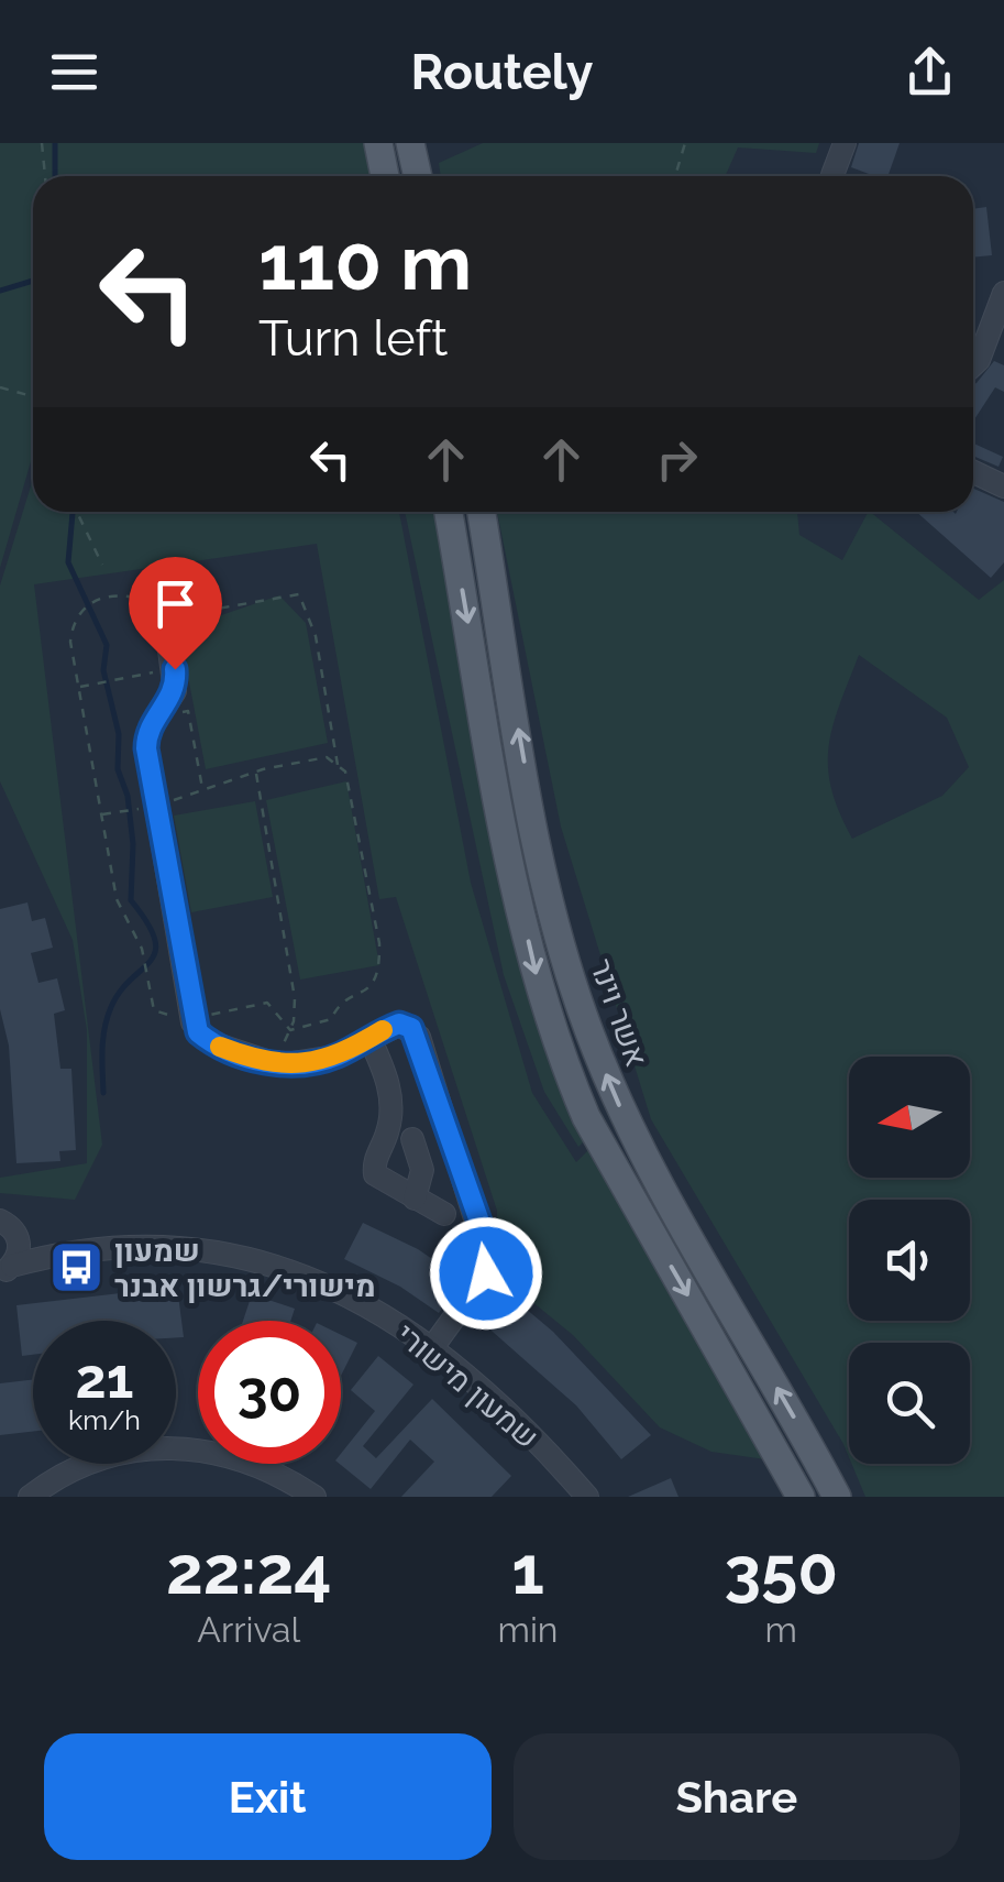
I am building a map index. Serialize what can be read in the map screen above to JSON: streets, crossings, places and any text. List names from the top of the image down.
{
  "streets": {
    "main road": ["אשר וינר"],
    "street": ["שמעון מישורי"]
  },
  "places": {
    "bus stop": ["שמעון מישורי/גרשון אבנר"]
  },
  "north": "left",
  "page": {
    "header": "Routely",
    "turn": ["110 m", "Turn left"],
    "speed": "21 km/h",
    "limit": "30",
    "eta": [
      "22:24",
      "Arrival",
      "1",
      "min",
      "350",
      "m"
    ],
    "buttons": ["Exit", "Share"]
  }
}
